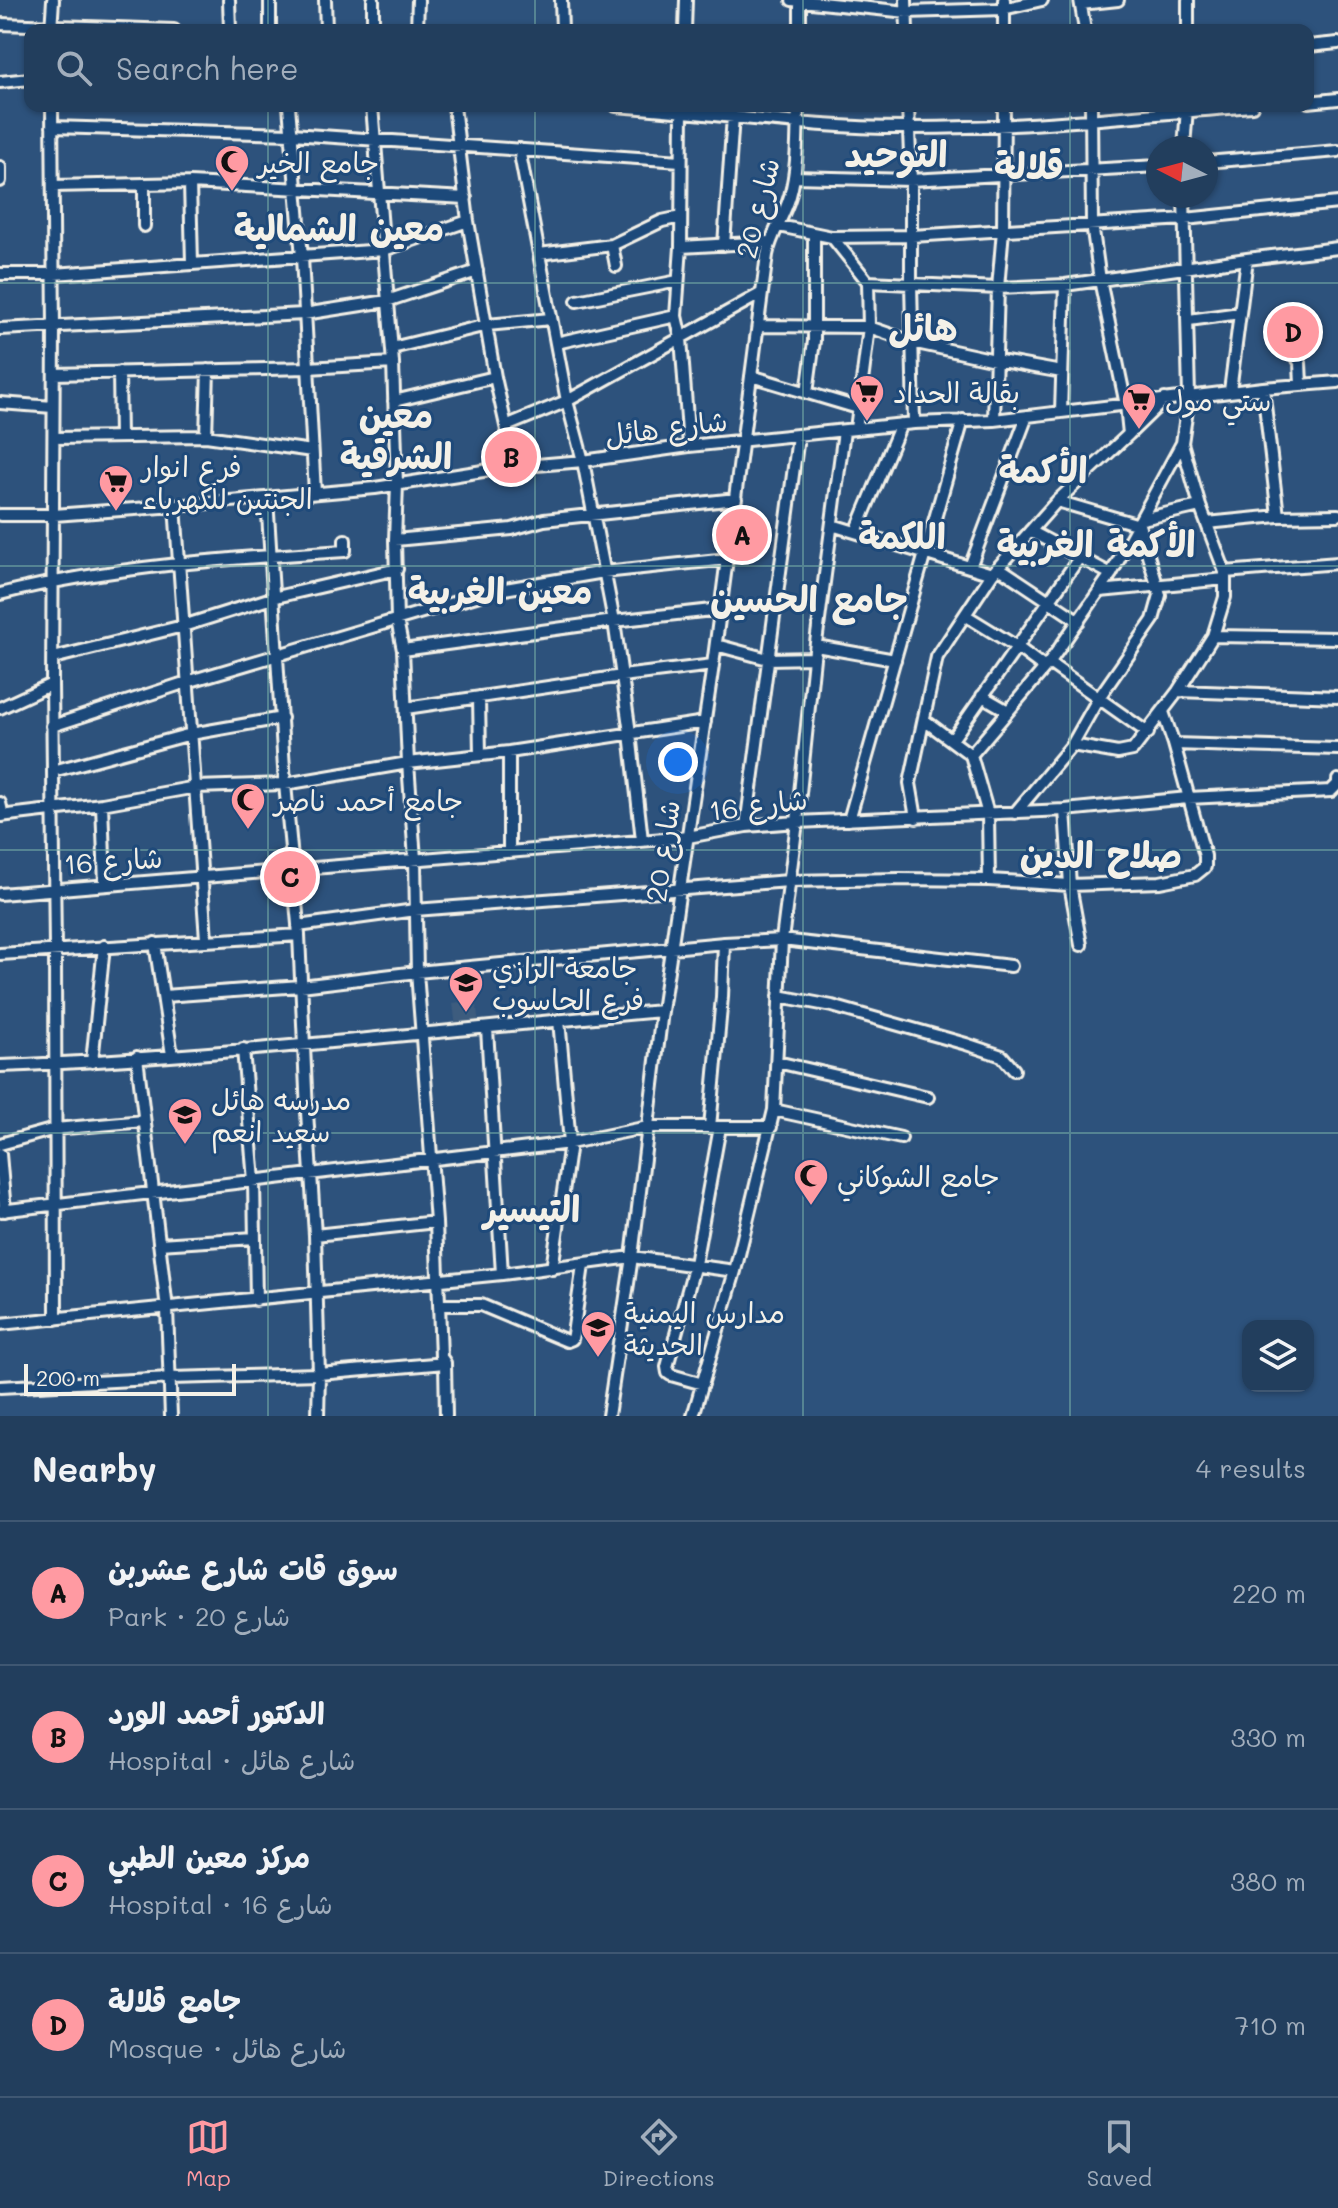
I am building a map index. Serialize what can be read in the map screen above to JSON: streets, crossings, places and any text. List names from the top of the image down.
{
  "streets": {
    "street": ["شارع 20", "شارع هائل", "شارع 16"]
  },
  "crossings": [
    ["شارع 20", "شارع هائل"],
    ["شارع 20", "شارع 16"]
  ],
  "districts": [
    "التوحيد",
    "قلالة",
    "معين الشمالية",
    "هائل",
    "معين الشرقية",
    "الأكمة",
    "اللكمة",
    "الأكمة الغربية",
    "معين الغربية",
    "جامع الحسين",
    "صلاح الدين",
    "التيسير"
  ],
  "places": {
    "mosque": ["جامع الخير", "جامع أحمد ناصر", "جامع الشوكاني"],
    "supermarket": ["بقالة الحداد", "ستي مول", "فرع انوار الجنتين للكهرباء"],
    "school or university": ["جامعة الرازي فرع الحاسوب", "مدرسه هائل سعيد انعم", "مدارس اليمنية الحديثة"]
  },
  "scale_bar": "200 m",
  "north": "left",
  "page": {
    "search": "Search here",
    "pins": [
      "D",
      "B",
      "A",
      "C"
    ],
    "scale": "200 m",
    "heading": ["Nearby", "4 results"],
    "list": [
      {
        "mark": "A",
        "name": "سوق قات شارع عشربن",
        "note": "Park · شارع 20",
        "value": "220 m"
      },
      {
        "mark": "B",
        "name": "الدكتور أحمد الورد",
        "note": "Hospital · شارع هائل",
        "value": "330 m"
      },
      {
        "mark": "C",
        "name": "مركز معين الطبي",
        "note": "Hospital · شارع 16",
        "value": "380 m"
      },
      {
        "mark": "D",
        "name": "جامع قلالة",
        "note": "Mosque · شارع هائل",
        "value": "710 m"
      }
    ],
    "nav": ["Map", "Directions", "Saved"]
  }
}
